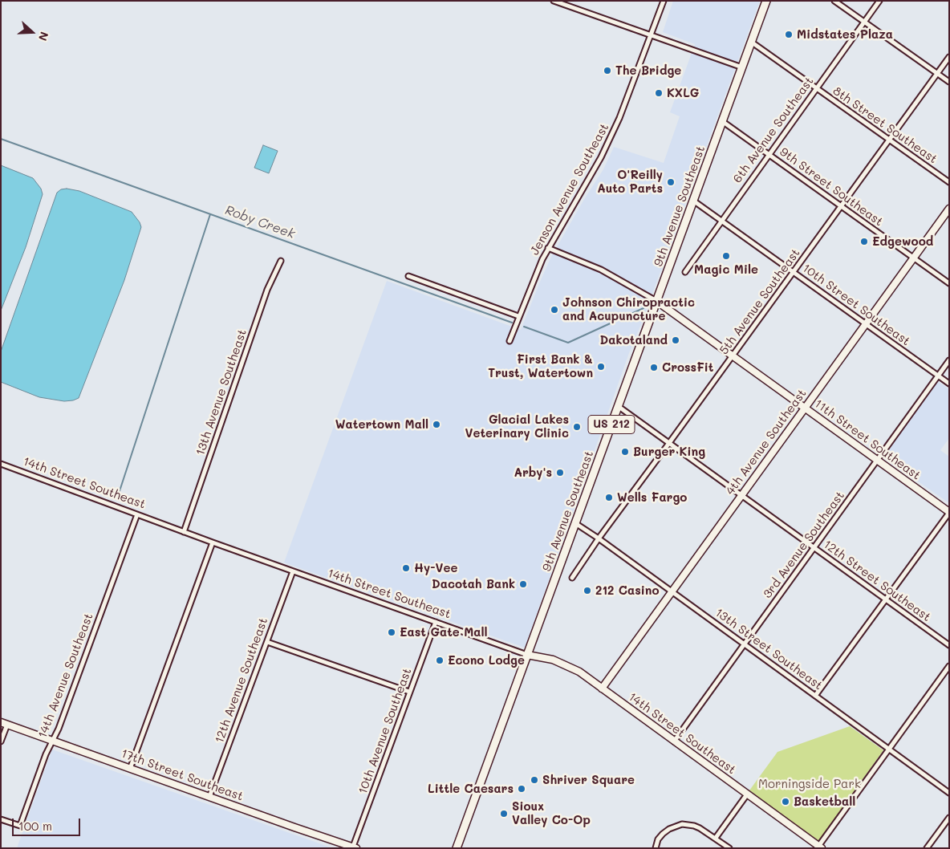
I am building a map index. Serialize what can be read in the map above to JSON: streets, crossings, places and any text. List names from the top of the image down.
{
  "streets": {
    "main road": ["9th Avenue Southeast", "US 212"],
    "street": [
      "8th Street Southeast",
      "6th Avenue Southeast",
      "9th Street Southeast",
      "Jenson Avenue Southeast",
      "5th Avenue Southeast",
      "10th Street Southeast",
      "13th Avenue Southeast",
      "11th Street Southeast",
      "4th Avenue Southeast",
      "14th Street Southeast",
      "3rd Avenue Southeast",
      "12th Street Southeast",
      "13th Street Southeast",
      "14th Avenue Southeast",
      "12th Avenue Southeast",
      "10th Avenue Southeast",
      "17th Street Southeast"
    ]
  },
  "crossings": [
    ["8th Street Southeast", "6th Avenue Southeast"],
    ["8th Street Southeast", "9th Avenue Southeast"],
    ["8th Street Southeast", "5th Avenue Southeast"],
    ["6th Avenue Southeast", "9th Street Southeast"],
    ["6th Avenue Southeast", "10th Street Southeast"],
    ["9th Street Southeast", "9th Avenue Southeast"],
    ["9th Street Southeast", "5th Avenue Southeast"],
    ["9th Street Southeast", "4th Avenue Southeast"],
    ["Jenson Avenue Southeast", "11th Street Southeast"],
    ["9th Avenue Southeast", "10th Street Southeast"],
    ["9th Avenue Southeast", "11th Street Southeast"],
    ["9th Avenue Southeast", "14th Street Southeast"],
    ["9th Avenue Southeast", "12th Street Southeast"],
    ["9th Avenue Southeast", "13th Street Southeast"],
    ["5th Avenue Southeast", "10th Street Southeast"],
    ["5th Avenue Southeast", "11th Street Southeast"],
    ["5th Avenue Southeast", "12th Street Southeast"],
    ["5th Avenue Southeast", "13th Street Southeast"],
    ["10th Street Southeast", "4th Avenue Southeast"],
    ["10th Street Southeast", "3rd Avenue Southeast"],
    ["13th Avenue Southeast", "14th Street Southeast"],
    ["11th Street Southeast", "4th Avenue Southeast"],
    ["11th Street Southeast", "3rd Avenue Southeast"],
    ["4th Avenue Southeast", "14th Street Southeast"],
    ["4th Avenue Southeast", "12th Street Southeast"],
    ["4th Avenue Southeast", "13th Street Southeast"],
    ["14th Street Southeast", "3rd Avenue Southeast"],
    ["14th Street Southeast", "14th Avenue Southeast"],
    ["14th Street Southeast", "12th Avenue Southeast"],
    ["14th Street Southeast", "10th Avenue Southeast"],
    ["3rd Avenue Southeast", "12th Street Southeast"],
    ["3rd Avenue Southeast", "13th Street Southeast"],
    ["14th Avenue Southeast", "17th Street Southeast"],
    ["12th Avenue Southeast", "17th Street Southeast"],
    ["10th Avenue Southeast", "17th Street Southeast"]
  ],
  "water": ["Roby Creek"],
  "parks": ["Morningside Park"],
  "places": [
    "Midstates Plaza",
    "The Bridge",
    "KXLG",
    "O'Reilly Auto Parts",
    "Edgewood",
    "Magic Mile",
    "Johnson Chiropractic and Acupuncture",
    "Dakotaland",
    "First Bank & Trust, Watertown",
    "CrossFit",
    "Watertown Mall",
    "Glacial Lakes Veterinary Clinic",
    "Burger King",
    "Arby's",
    "Wells Fargo",
    "Hy-Vee",
    "Dacotah Bank",
    "212 Casino",
    "East Gate Mall",
    "Econo Lodge",
    "Shriver Square",
    "Little Caesars",
    "Basketball",
    "Sioux Valley Co-Op"
  ],
  "scale_bar": "100 m",
  "north": "right"
}
